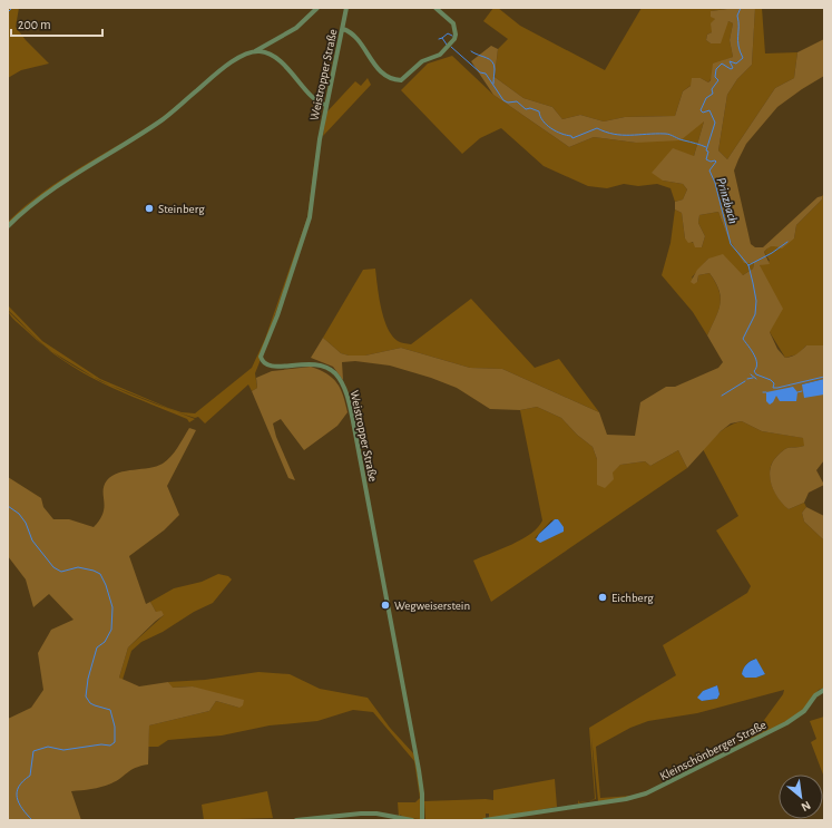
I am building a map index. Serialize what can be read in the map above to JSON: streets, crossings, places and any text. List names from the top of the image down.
{
  "streets": {
    "street": ["Weistropper Straße", "Kleinschönberger Straße"]
  },
  "water": ["Prinzbach"],
  "places": ["Steinberg", "Eichberg", "Wegweiserstein"],
  "scale_bar": "200 m",
  "north": "bottom right"
}
